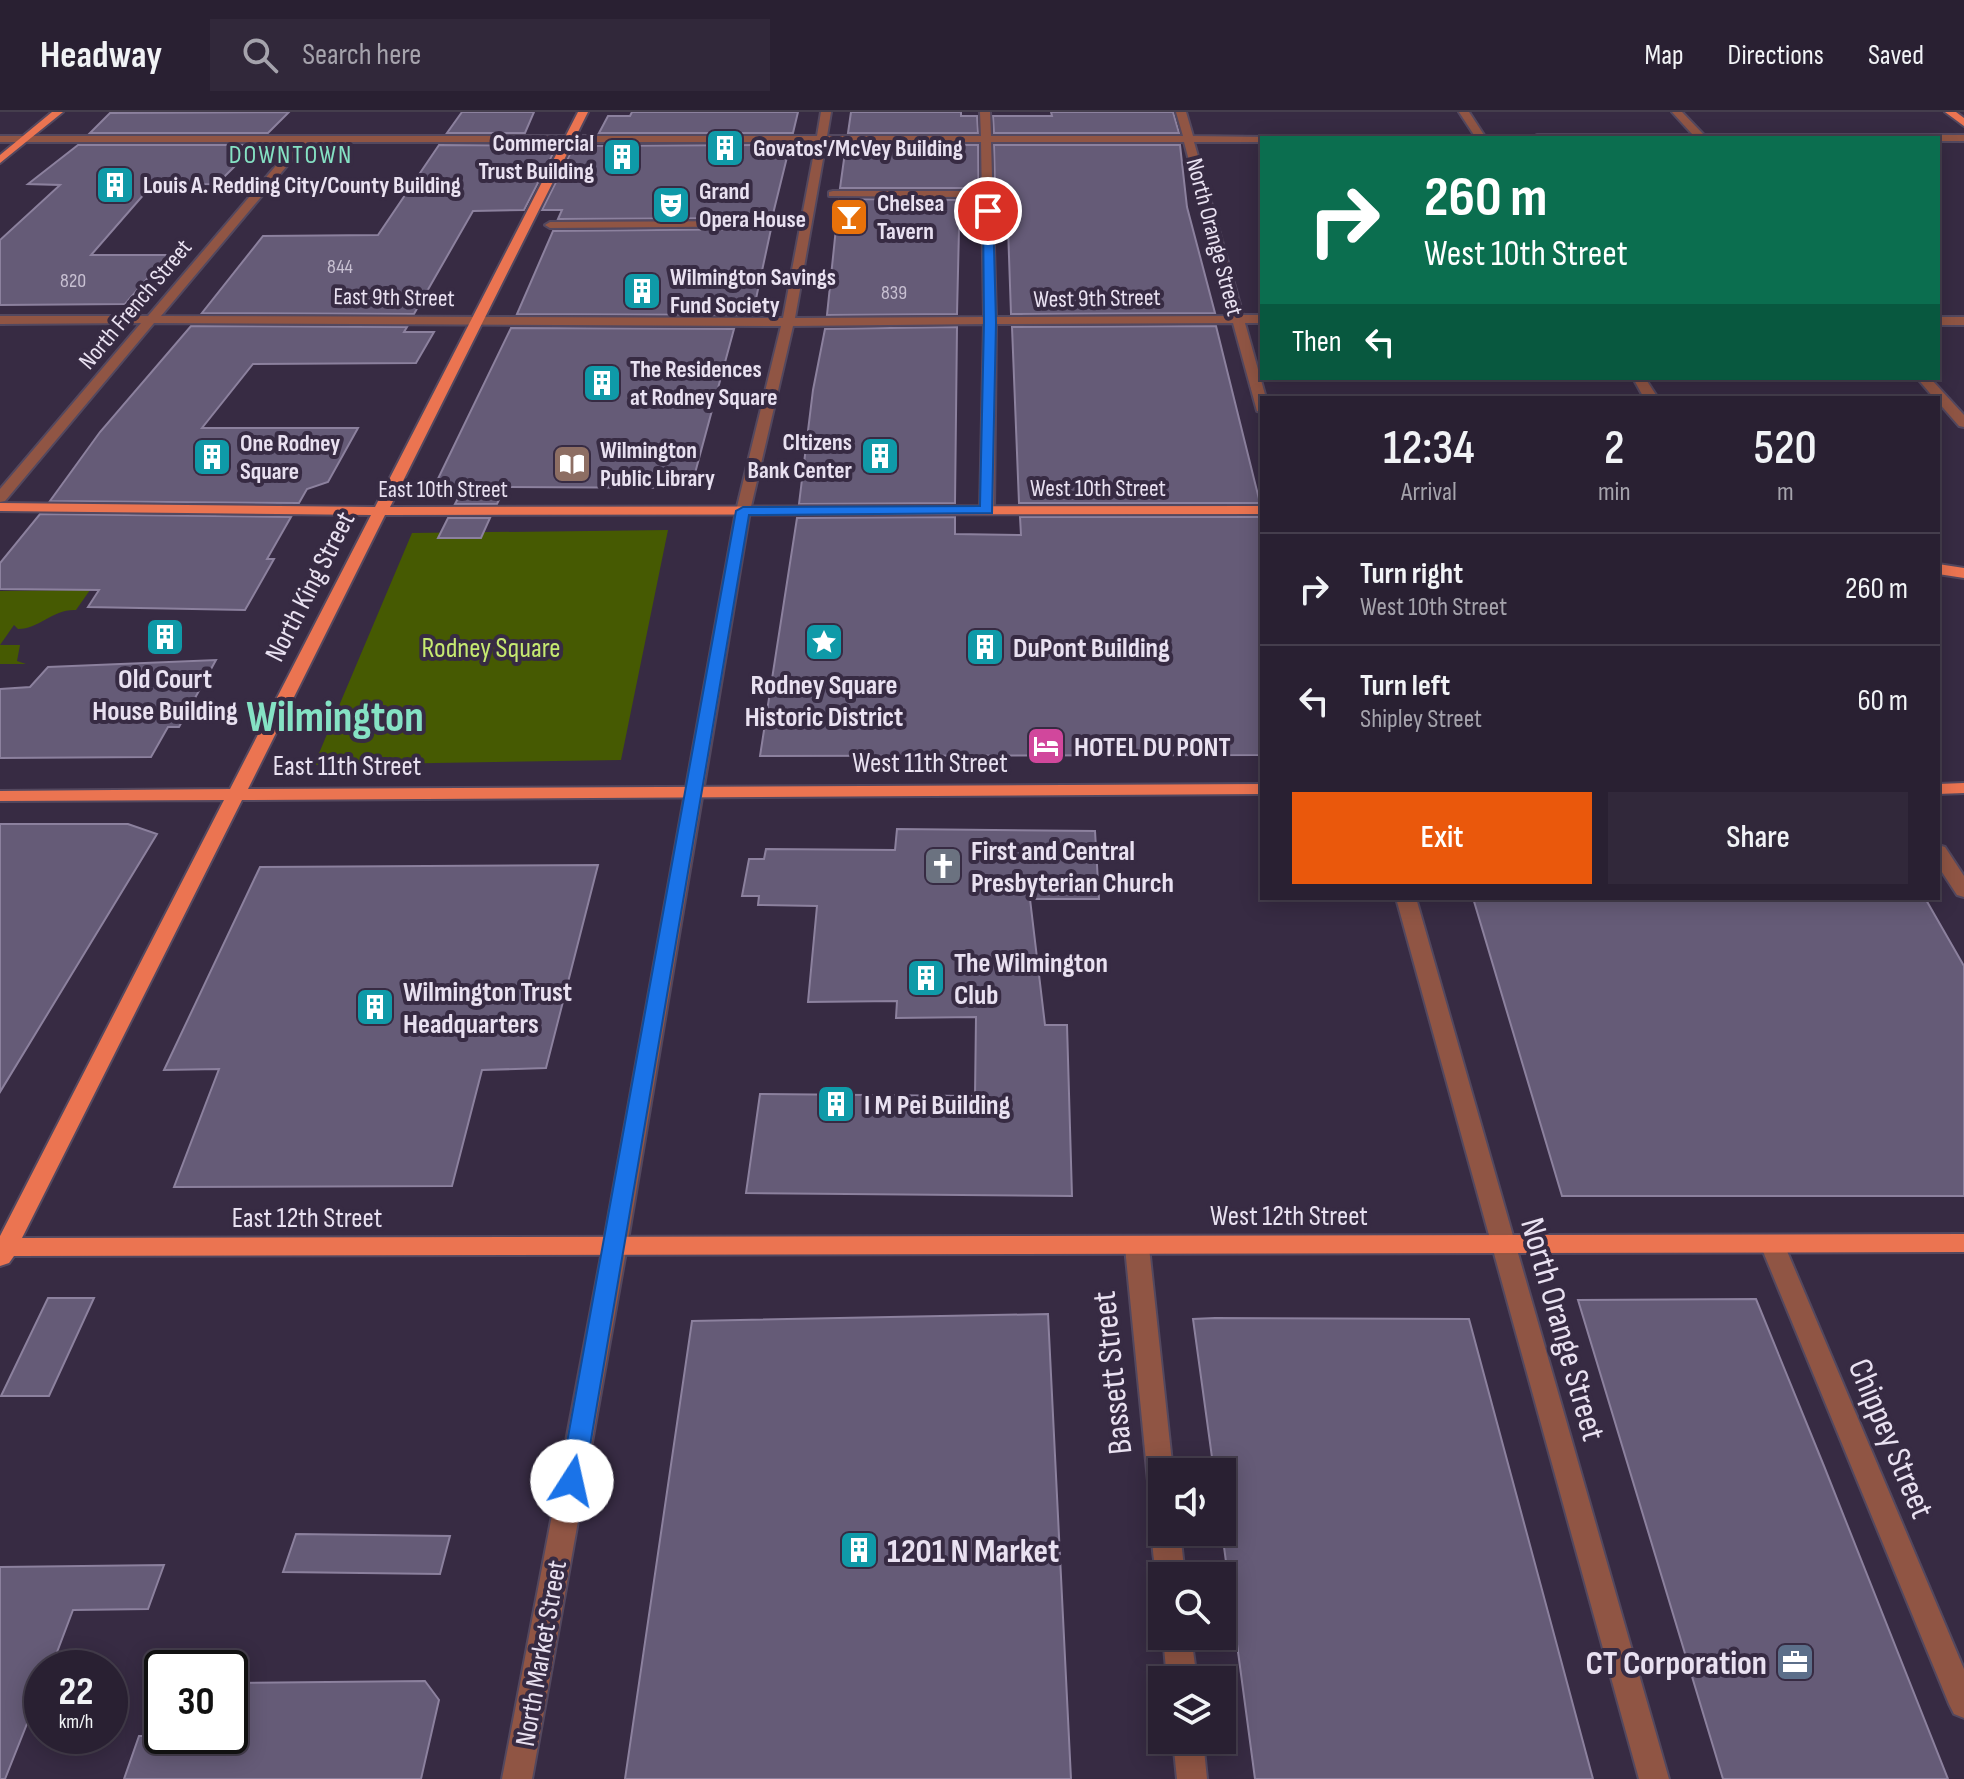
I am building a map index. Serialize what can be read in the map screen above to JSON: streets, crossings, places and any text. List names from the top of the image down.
{
  "streets": {
    "main road": [
      "West 10th Street",
      "East 10th Street",
      "North King Street",
      "West 11th Street",
      "East 11th Street",
      "West 12th Street",
      "East 12th Street"
    ],
    "street": [
      "North Orange Street",
      "East 9th Street",
      "West 9th Street",
      "North French Street",
      "Bassett Street",
      "Chippey Street",
      "North Market Street"
    ]
  },
  "crossings": [
    ["North Orange Street", "West 9th Street"],
    ["North Orange Street", "West 12th Street"],
    ["East 9th Street", "West 9th Street"],
    ["East 9th Street", "North French Street"],
    ["East 9th Street", "North King Street"],
    ["East 9th Street", "North Market Street"],
    ["West 9th Street", "North Market Street"],
    ["West 10th Street", "East 10th Street"],
    ["West 10th Street", "North Market Street"],
    ["East 10th Street", "North King Street"],
    ["East 10th Street", "North Market Street"],
    ["North King Street", "East 11th Street"],
    ["North King Street", "East 12th Street"],
    ["West 11th Street", "East 11th Street"],
    ["West 11th Street", "North Market Street"],
    ["East 11th Street", "North Market Street"],
    ["West 12th Street", "East 12th Street"],
    ["West 12th Street", "Bassett Street"],
    ["West 12th Street", "Chippey Street"],
    ["West 12th Street", "North Market Street"],
    ["East 12th Street", "North Market Street"]
  ],
  "districts": ["DOWNTOWN", "Wilmington"],
  "parks": ["Rodney Square"],
  "places": {
    "building": [
      "Govatos'/McVey Building",
      "Commercial Trust Building",
      "Louis A. Redding City/County Building",
      "Wilmington Savings Fund Society",
      "The Residences at Rodney Square",
      "CItizens Bank Center",
      "One Rodney Square",
      "Old Court House Building",
      "DuPont Building",
      "The Wilmington Club",
      "Wilmington Trust Headquarters",
      "I M Pei Building",
      "1201 N Market"
    ],
    "theatre": ["Grand Opera House"],
    "bar": ["Chelsea Tavern"],
    "library": ["Wilmington Public Library"],
    "place": ["Rodney Square Historic District"],
    "hotel": ["HOTEL DU PONT"],
    "church": ["First and Central Presbyterian Church"],
    "office": ["CT Corporation"]
  },
  "house_numbers": ["844", "820", "839"],
  "page": {
    "header": "Headway",
    "search": "Search here",
    "nav": ["Map", "Directions", "Saved"],
    "turn": ["260 m", "West 10th Street"],
    "then": "Then",
    "eta": [
      "12:34",
      "Arrival",
      "2",
      "min",
      "520",
      "m"
    ],
    "list": [
      {
        "name": "Turn right",
        "note": "West 10th Street",
        "value": "260 m"
      },
      {
        "name": "Turn left",
        "note": "Shipley Street",
        "value": "60 m"
      }
    ],
    "buttons": ["Exit", "Share"],
    "speed": "22 km/h",
    "limit": "30"
  }
}
